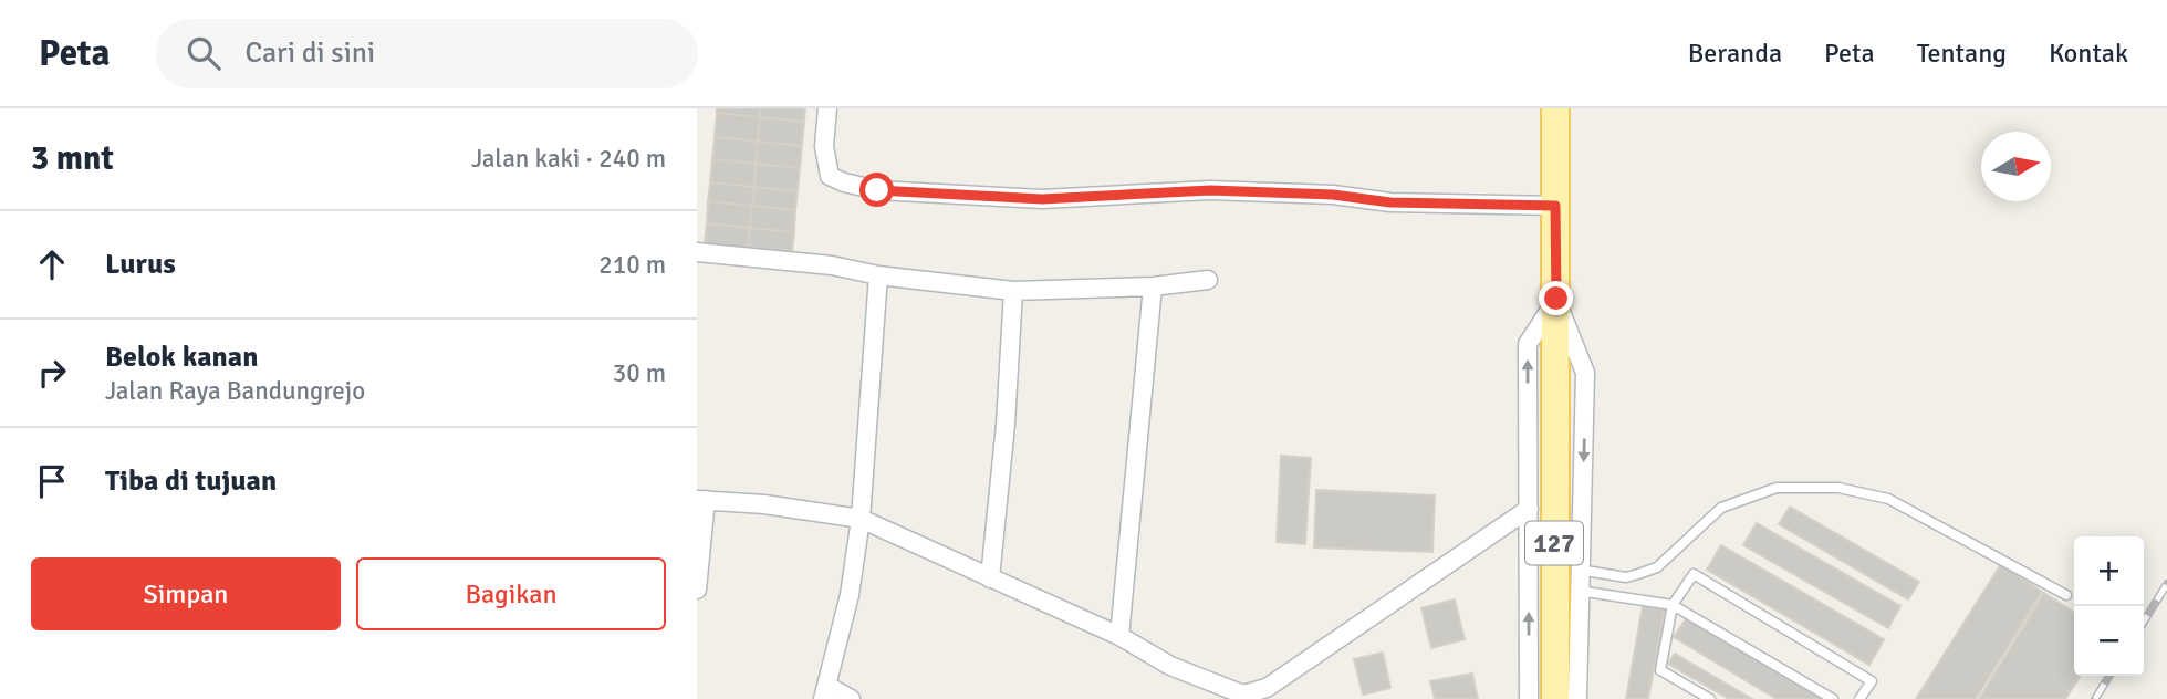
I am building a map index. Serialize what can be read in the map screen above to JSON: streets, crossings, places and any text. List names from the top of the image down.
{
  "streets": {
    "main road": ["127"]
  },
  "north": "right",
  "page": {
    "header": "Peta",
    "search": "Cari di sini",
    "nav": [
      "Beranda",
      "Peta",
      "Tentang",
      "Kontak"
    ],
    "heading": ["3 mnt", "Jalan kaki · 240 m"],
    "list": [
      ["Lurus", "210 m"],
      ["Belok kanan", "Jalan Raya Bandungrejo", "30 m"],
      "Tiba di tujuan"
    ],
    "buttons": ["Simpan", "Bagikan"],
    "map_buttons": ["+", "−"]
  }
}
